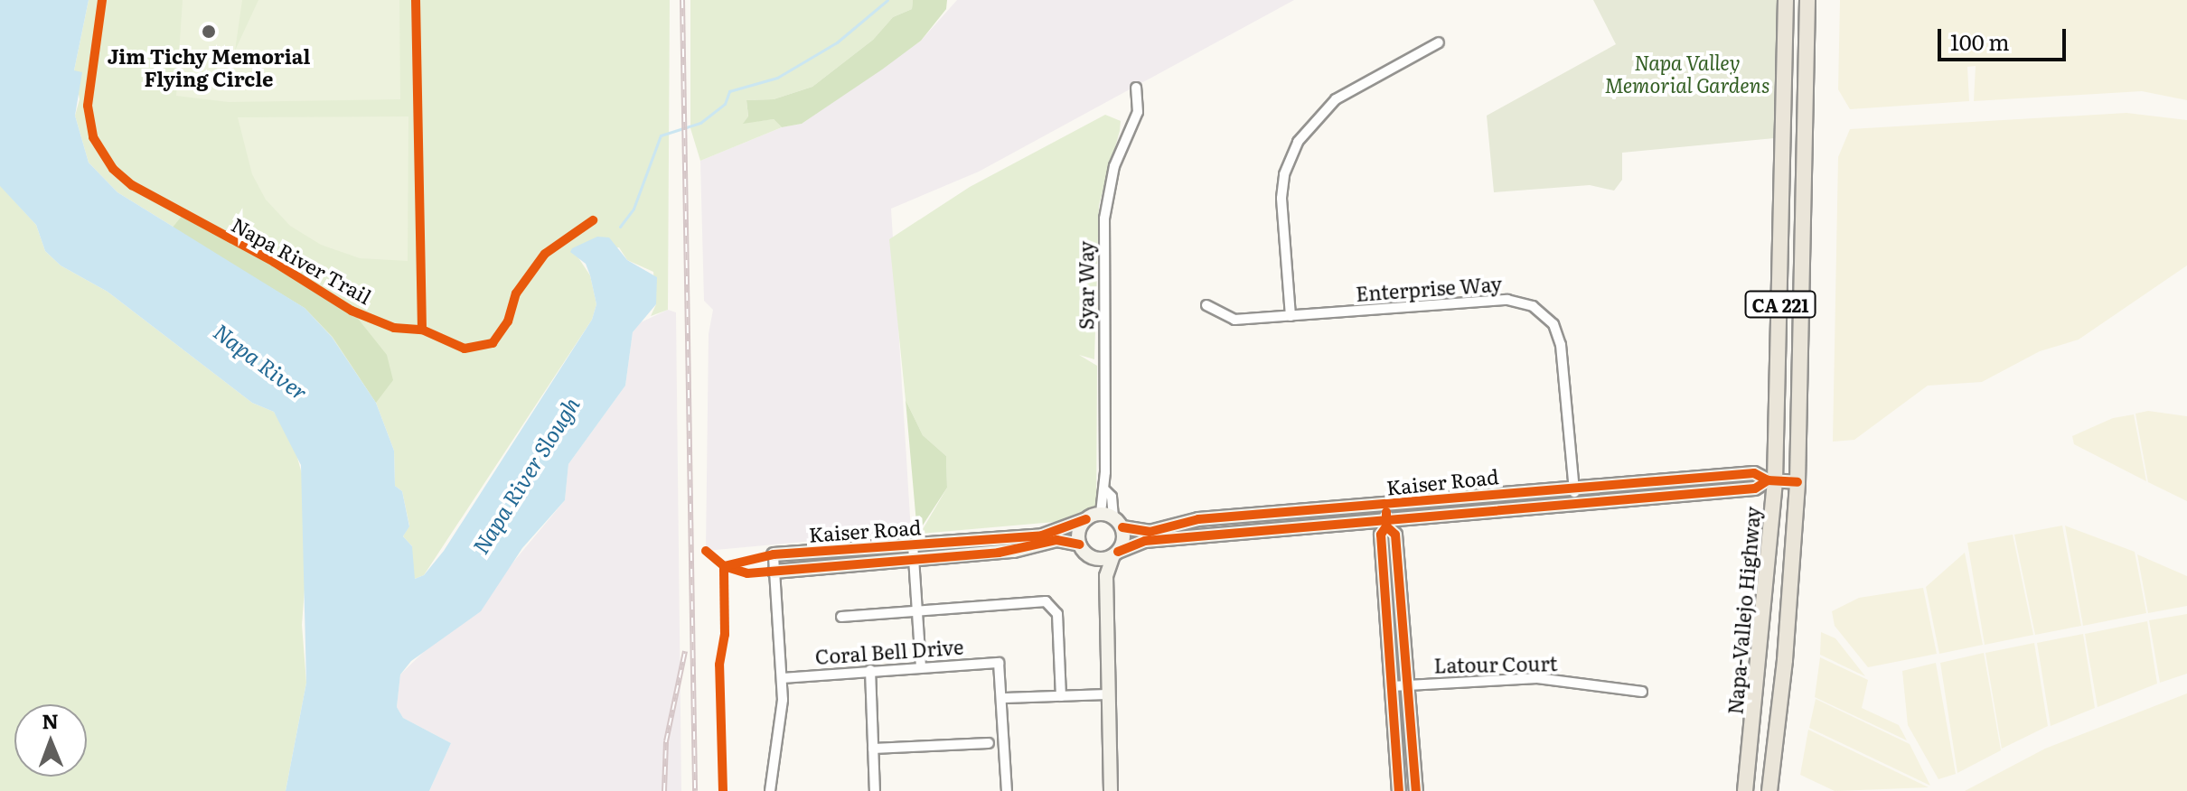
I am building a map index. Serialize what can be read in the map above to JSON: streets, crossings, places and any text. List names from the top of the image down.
{
  "streets": {
    "main road": ["CA 221", "Napa-Vallejo Highway"],
    "street": [
      "Syar Way",
      "Enterprise Way",
      "Kaiser Road",
      "Coral Bell Drive",
      "Latour Court"
    ],
    "cycle path": ["Napa River Trail"]
  },
  "crossings": [
    ["Syar Way", "Kaiser Road"],
    ["Enterprise Way", "Kaiser Road"],
    ["CA 221", "Kaiser Road"],
    ["Kaiser Road", "Napa-Vallejo Highway"]
  ],
  "water": ["Napa River", "Napa River Slough"],
  "parks": ["Napa Valley Memorial Gardens"],
  "places": ["Jim Tichy Memorial Flying Circle"],
  "scale_bar": "100 m",
  "north": "top"
}
